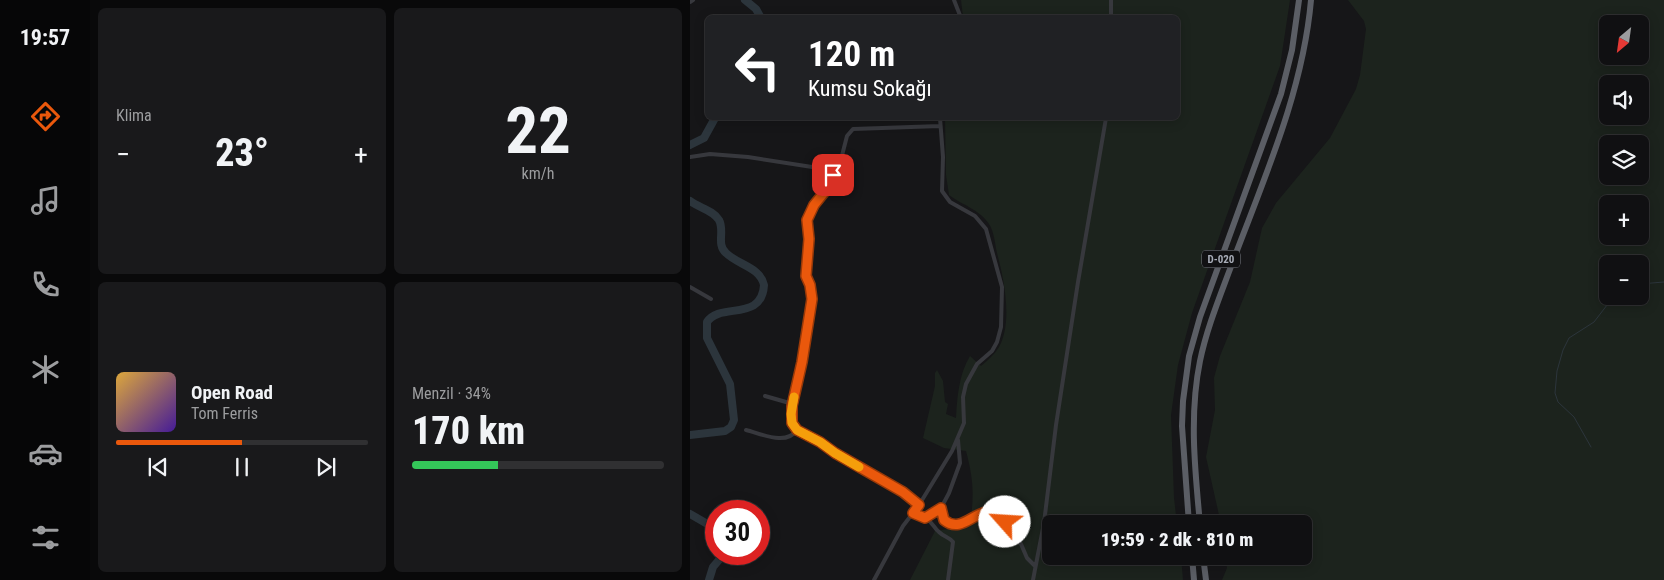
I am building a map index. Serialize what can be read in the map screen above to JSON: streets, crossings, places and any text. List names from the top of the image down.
{
  "streets": {
    "highway": ["D-020"]
  },
  "north": "bottom left",
  "page": {
    "tabs": "19:57",
    "tile": [
      "Klima",
      ["22", "km/h"],
      ["Menzil · 34%", "170 km"]
    ],
    "map_buttons": ["+", "−"],
    "turn": ["120 m", "Kumsu Sokağı"],
    "heat": ["−", "23°", "+"],
    "song": ["Open Road", "Tom Ferris"],
    "limit": "30",
    "trip": "19:59 · 2 dk · 810 m"
  }
}
